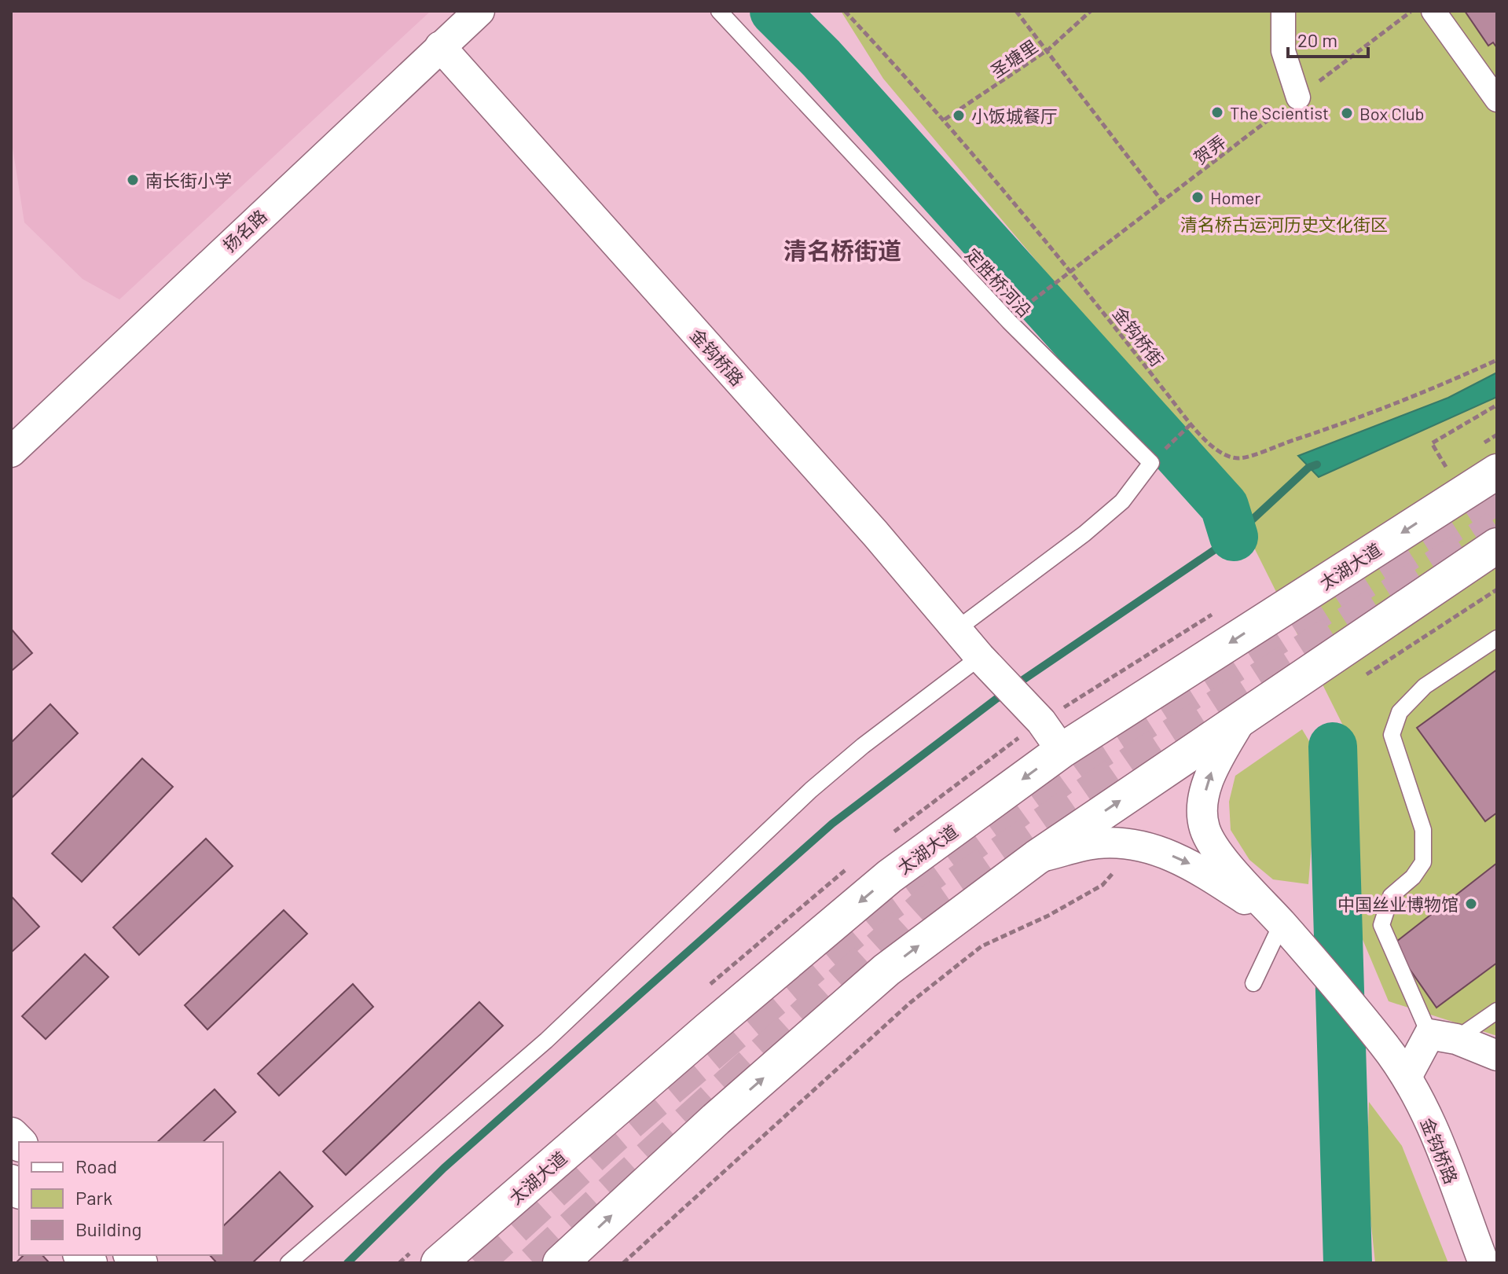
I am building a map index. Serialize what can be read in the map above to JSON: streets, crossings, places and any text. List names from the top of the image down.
{
  "streets": {
    "main road": ["太湖大道"],
    "street": ["扬名路", "金钩桥路"],
    "lane": ["定胜桥河沿"],
    "path": ["圣塘里", "贺弄", "金钩桥街"]
  },
  "crossings": [
    ["圣塘里", "金钩桥街"],
    ["贺弄", "定胜桥河沿"],
    ["贺弄", "金钩桥街"],
    ["扬名路", "金钩桥路"],
    ["金钩桥路", "太湖大道"]
  ],
  "districts": ["清名桥街道"],
  "parks": ["清名桥古运河历史文化街区"],
  "places": [
    "The Scientist",
    "Box Club",
    "小饭城餐厅",
    "南长街小学",
    "Homer",
    "中国丝业博物馆"
  ],
  "legend": ["Road", "Park", "Building"],
  "scale_bar": "20 m"
}
